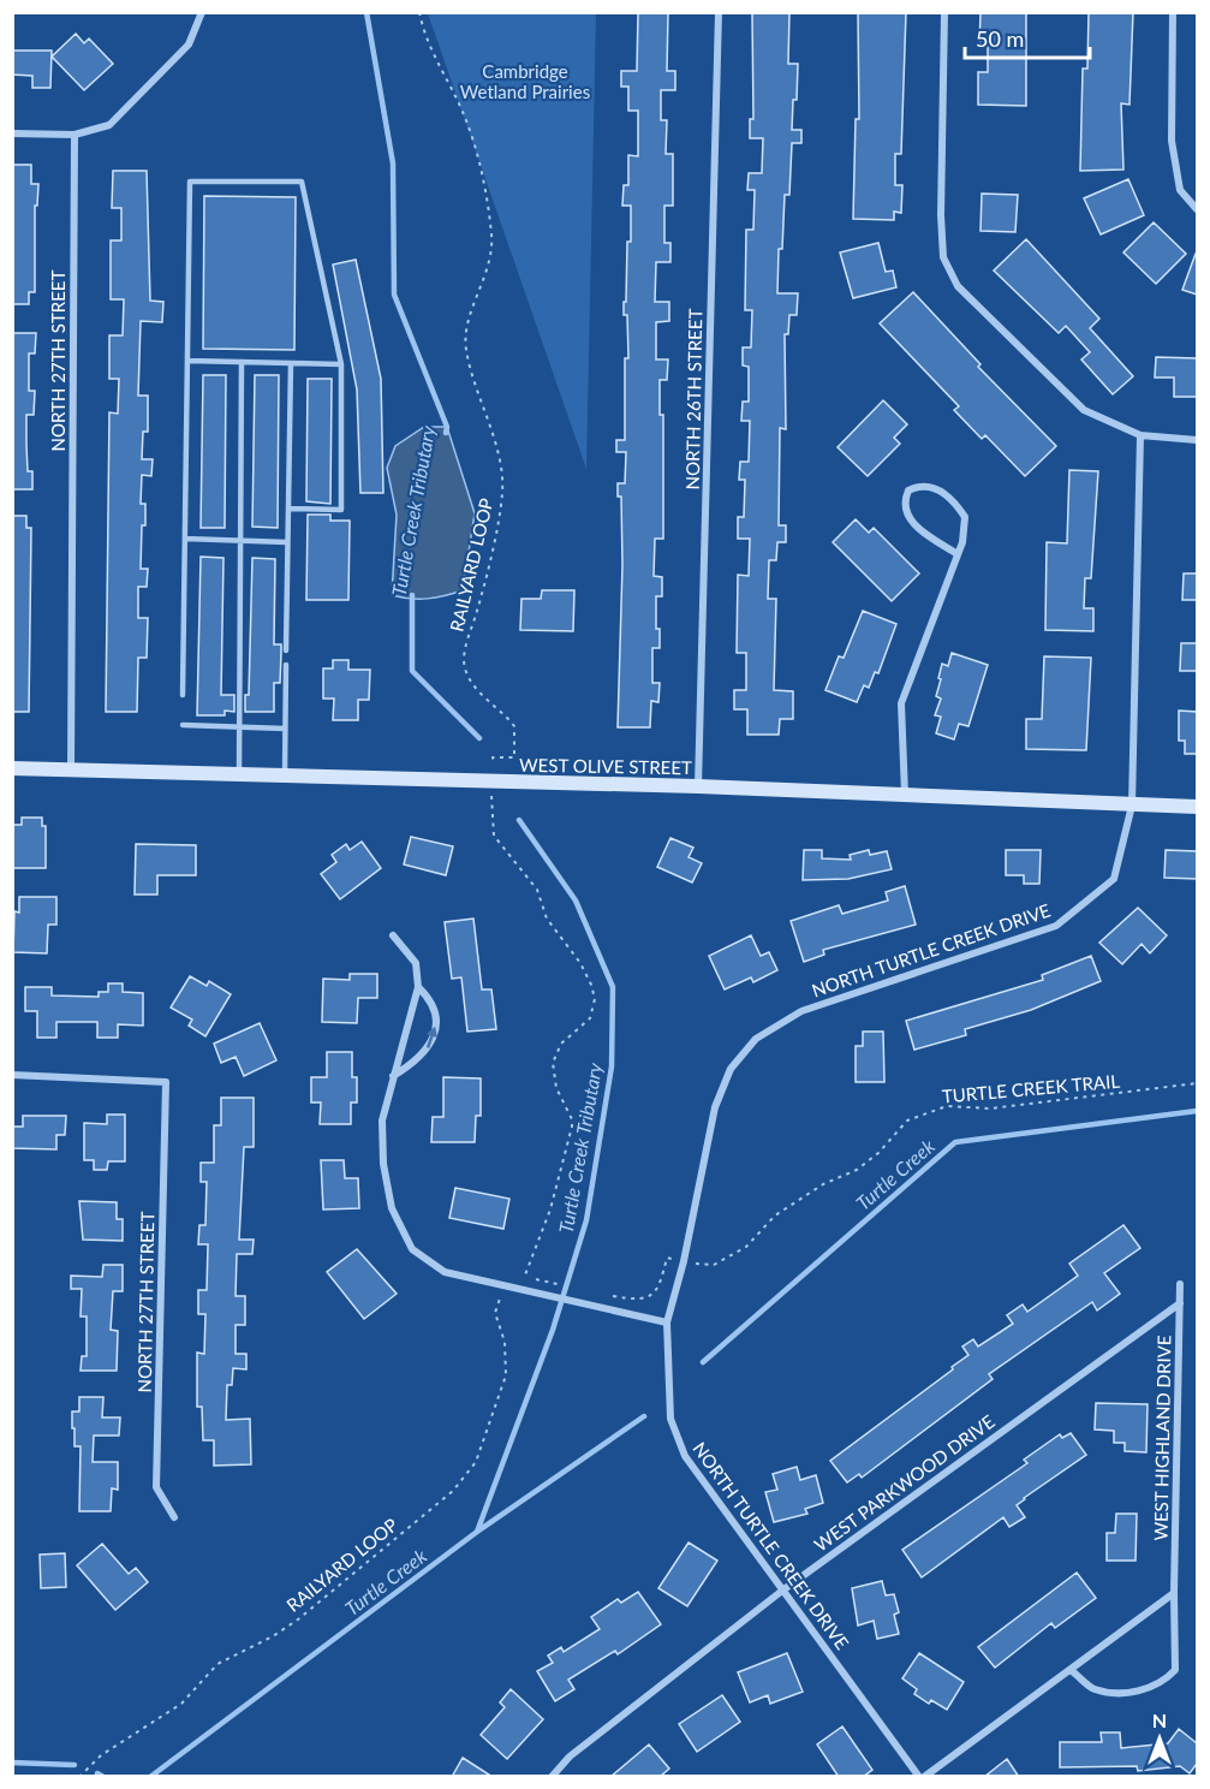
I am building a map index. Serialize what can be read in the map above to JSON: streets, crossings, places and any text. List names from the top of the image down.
{
  "streets": {
    "main road": ["WEST OLIVE STREET"],
    "street": [
      "NORTH 27TH STREET",
      "NORTH 26TH STREET",
      "NORTH TURTLE CREEK DRIVE",
      "WEST HIGHLAND DRIVE",
      "WEST PARKWOOD DRIVE"
    ],
    "path": ["RAILYARD LOOP", "TURTLE CREEK TRAIL"]
  },
  "crossings": [
    ["NORTH 27TH STREET", "WEST OLIVE STREET"],
    ["NORTH 26TH STREET", "WEST OLIVE STREET"],
    ["WEST OLIVE STREET", "NORTH TURTLE CREEK DRIVE"],
    ["NORTH TURTLE CREEK DRIVE", "WEST PARKWOOD DRIVE"],
    ["WEST HIGHLAND DRIVE", "WEST PARKWOOD DRIVE"]
  ],
  "water": ["Turtle Creek Tributary", "Turtle Creek"],
  "parks": ["Cambridge Wetland Prairies"],
  "scale_bar": "50 m",
  "north": "top"
}
